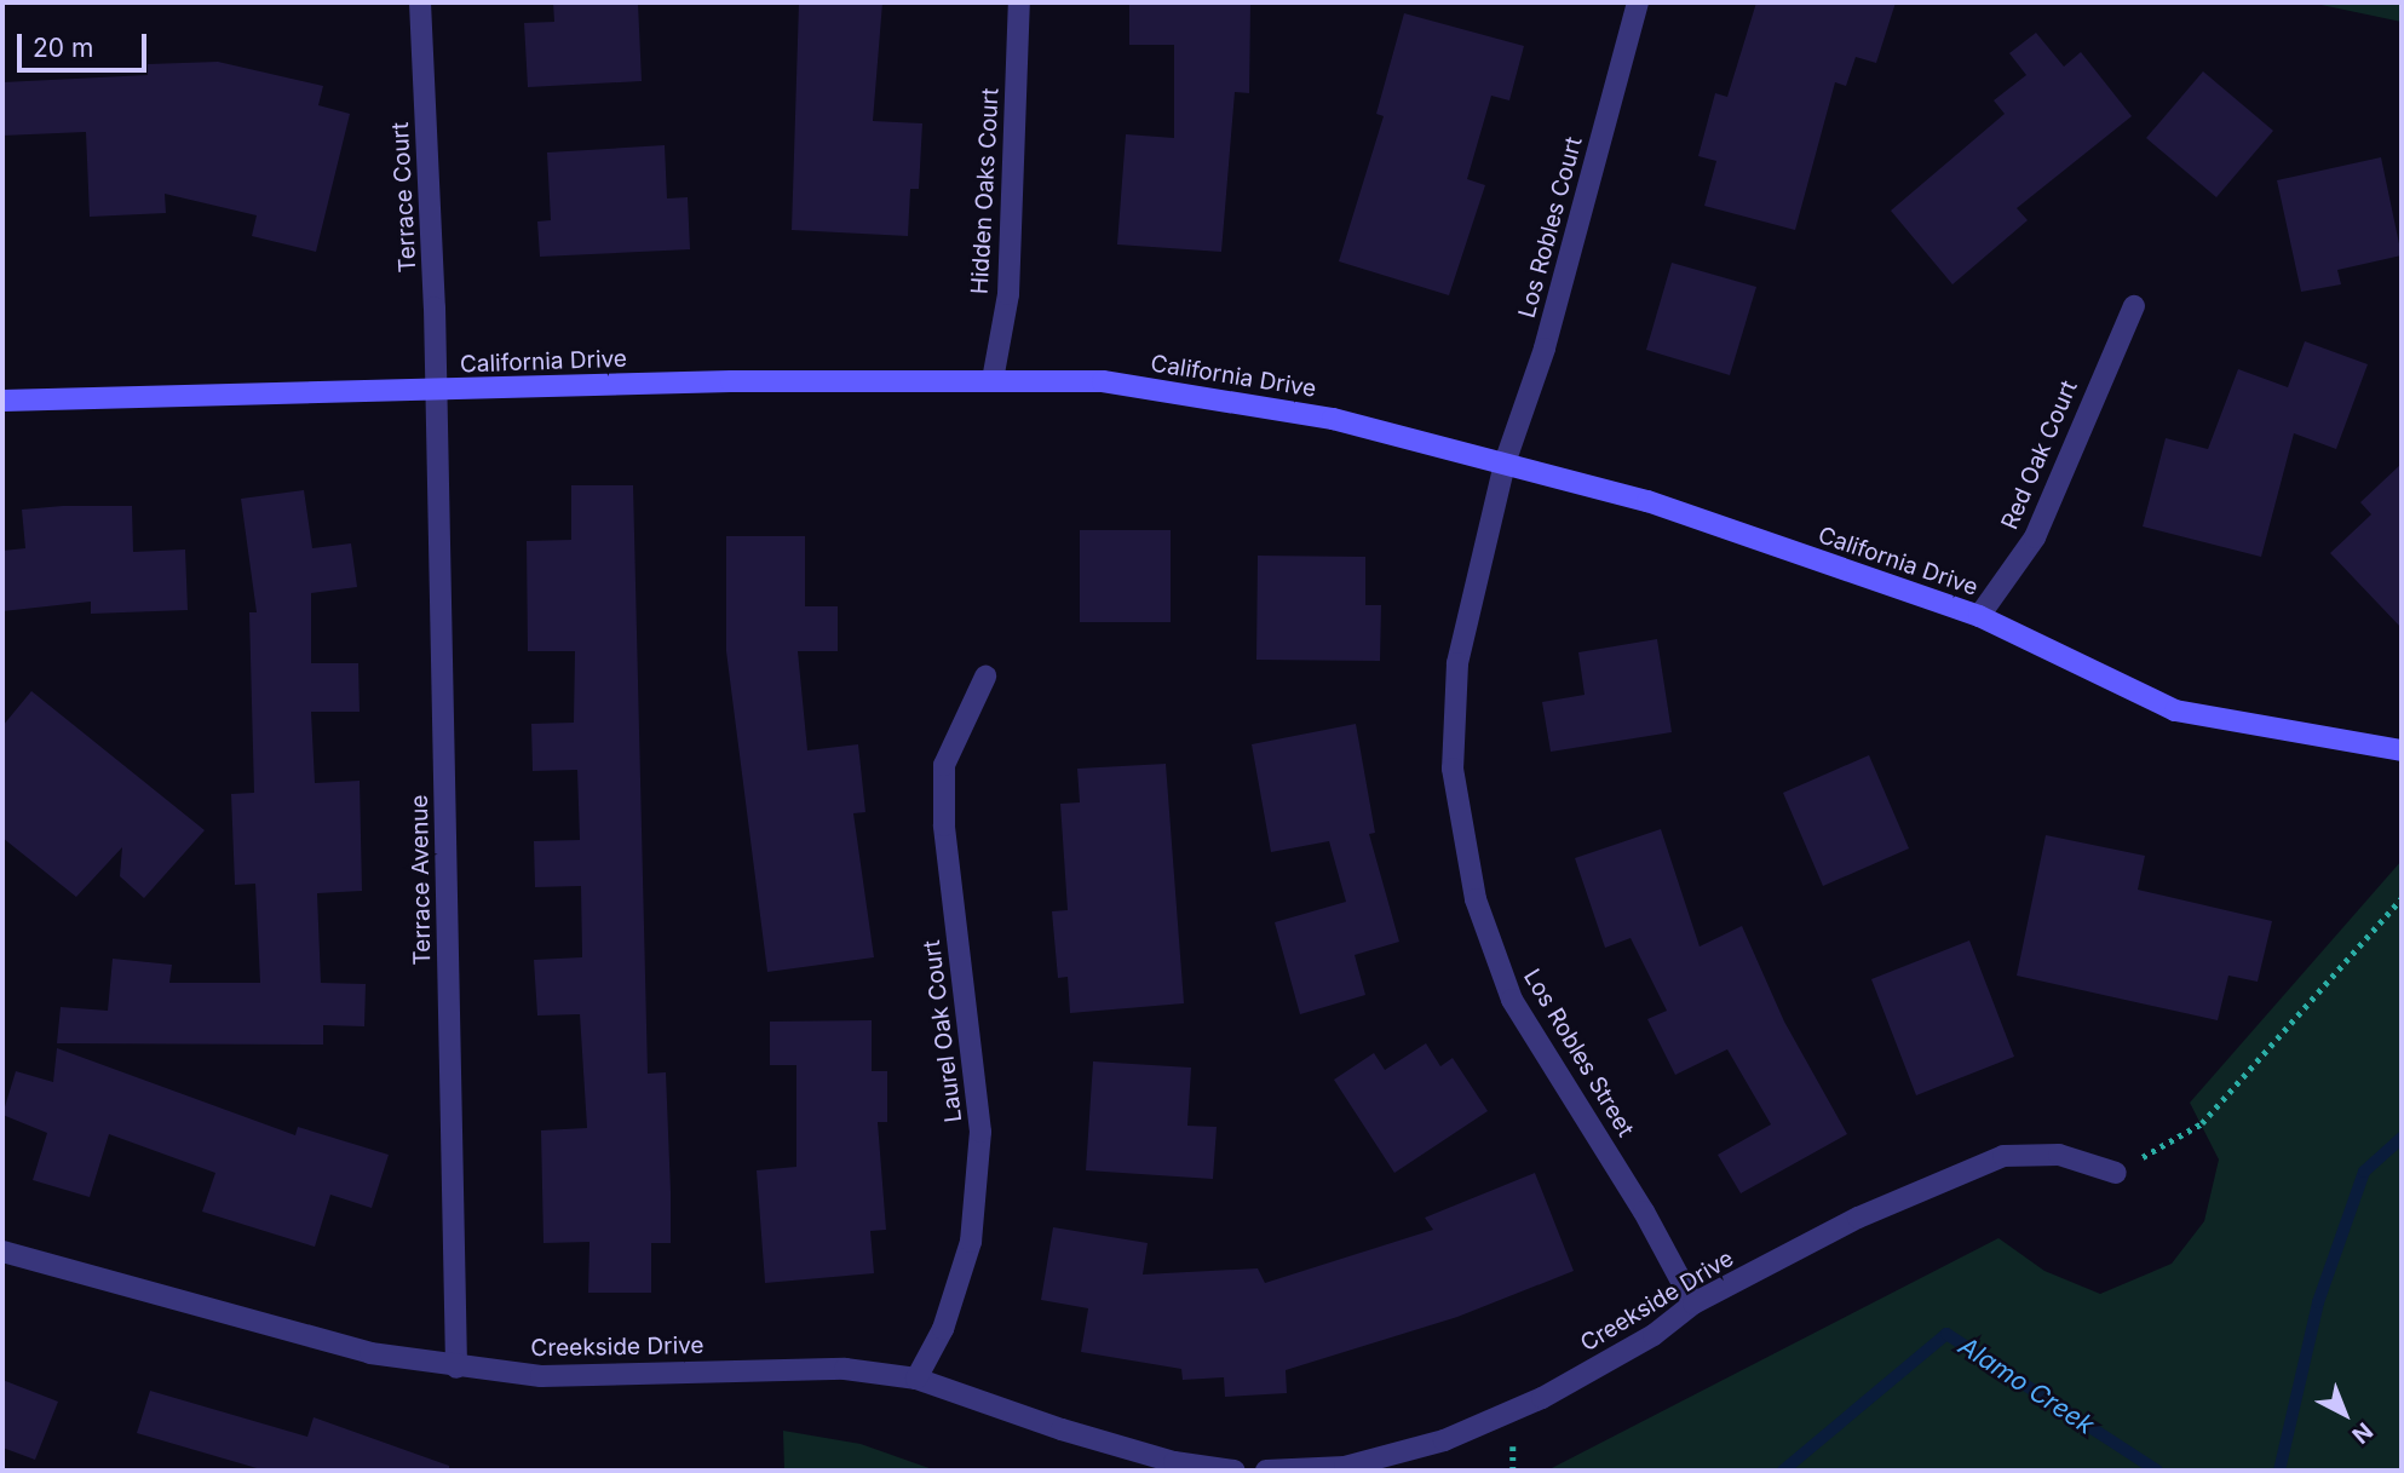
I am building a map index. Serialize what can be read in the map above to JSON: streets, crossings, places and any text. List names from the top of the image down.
{
  "streets": {
    "street": [
      "Hidden Oaks Court",
      "Terrace Court",
      "Los Robles Court",
      "California Drive",
      "Red Oak Court",
      "Terrace Avenue",
      "Laurel Oak Court",
      "Los Robles Street",
      "Creekside Drive"
    ]
  },
  "crossings": [
    ["Hidden Oaks Court", "California Drive"],
    ["Terrace Court", "California Drive"],
    ["Terrace Court", "Terrace Avenue"],
    ["Los Robles Court", "California Drive"],
    ["Los Robles Court", "Los Robles Street"],
    ["California Drive", "Red Oak Court"],
    ["California Drive", "Terrace Avenue"],
    ["California Drive", "Los Robles Street"],
    ["Terrace Avenue", "Creekside Drive"],
    ["Laurel Oak Court", "Creekside Drive"],
    ["Los Robles Street", "Creekside Drive"]
  ],
  "water": ["Alamo Creek"],
  "scale_bar": "20 m",
  "north": "bottom right"
}
